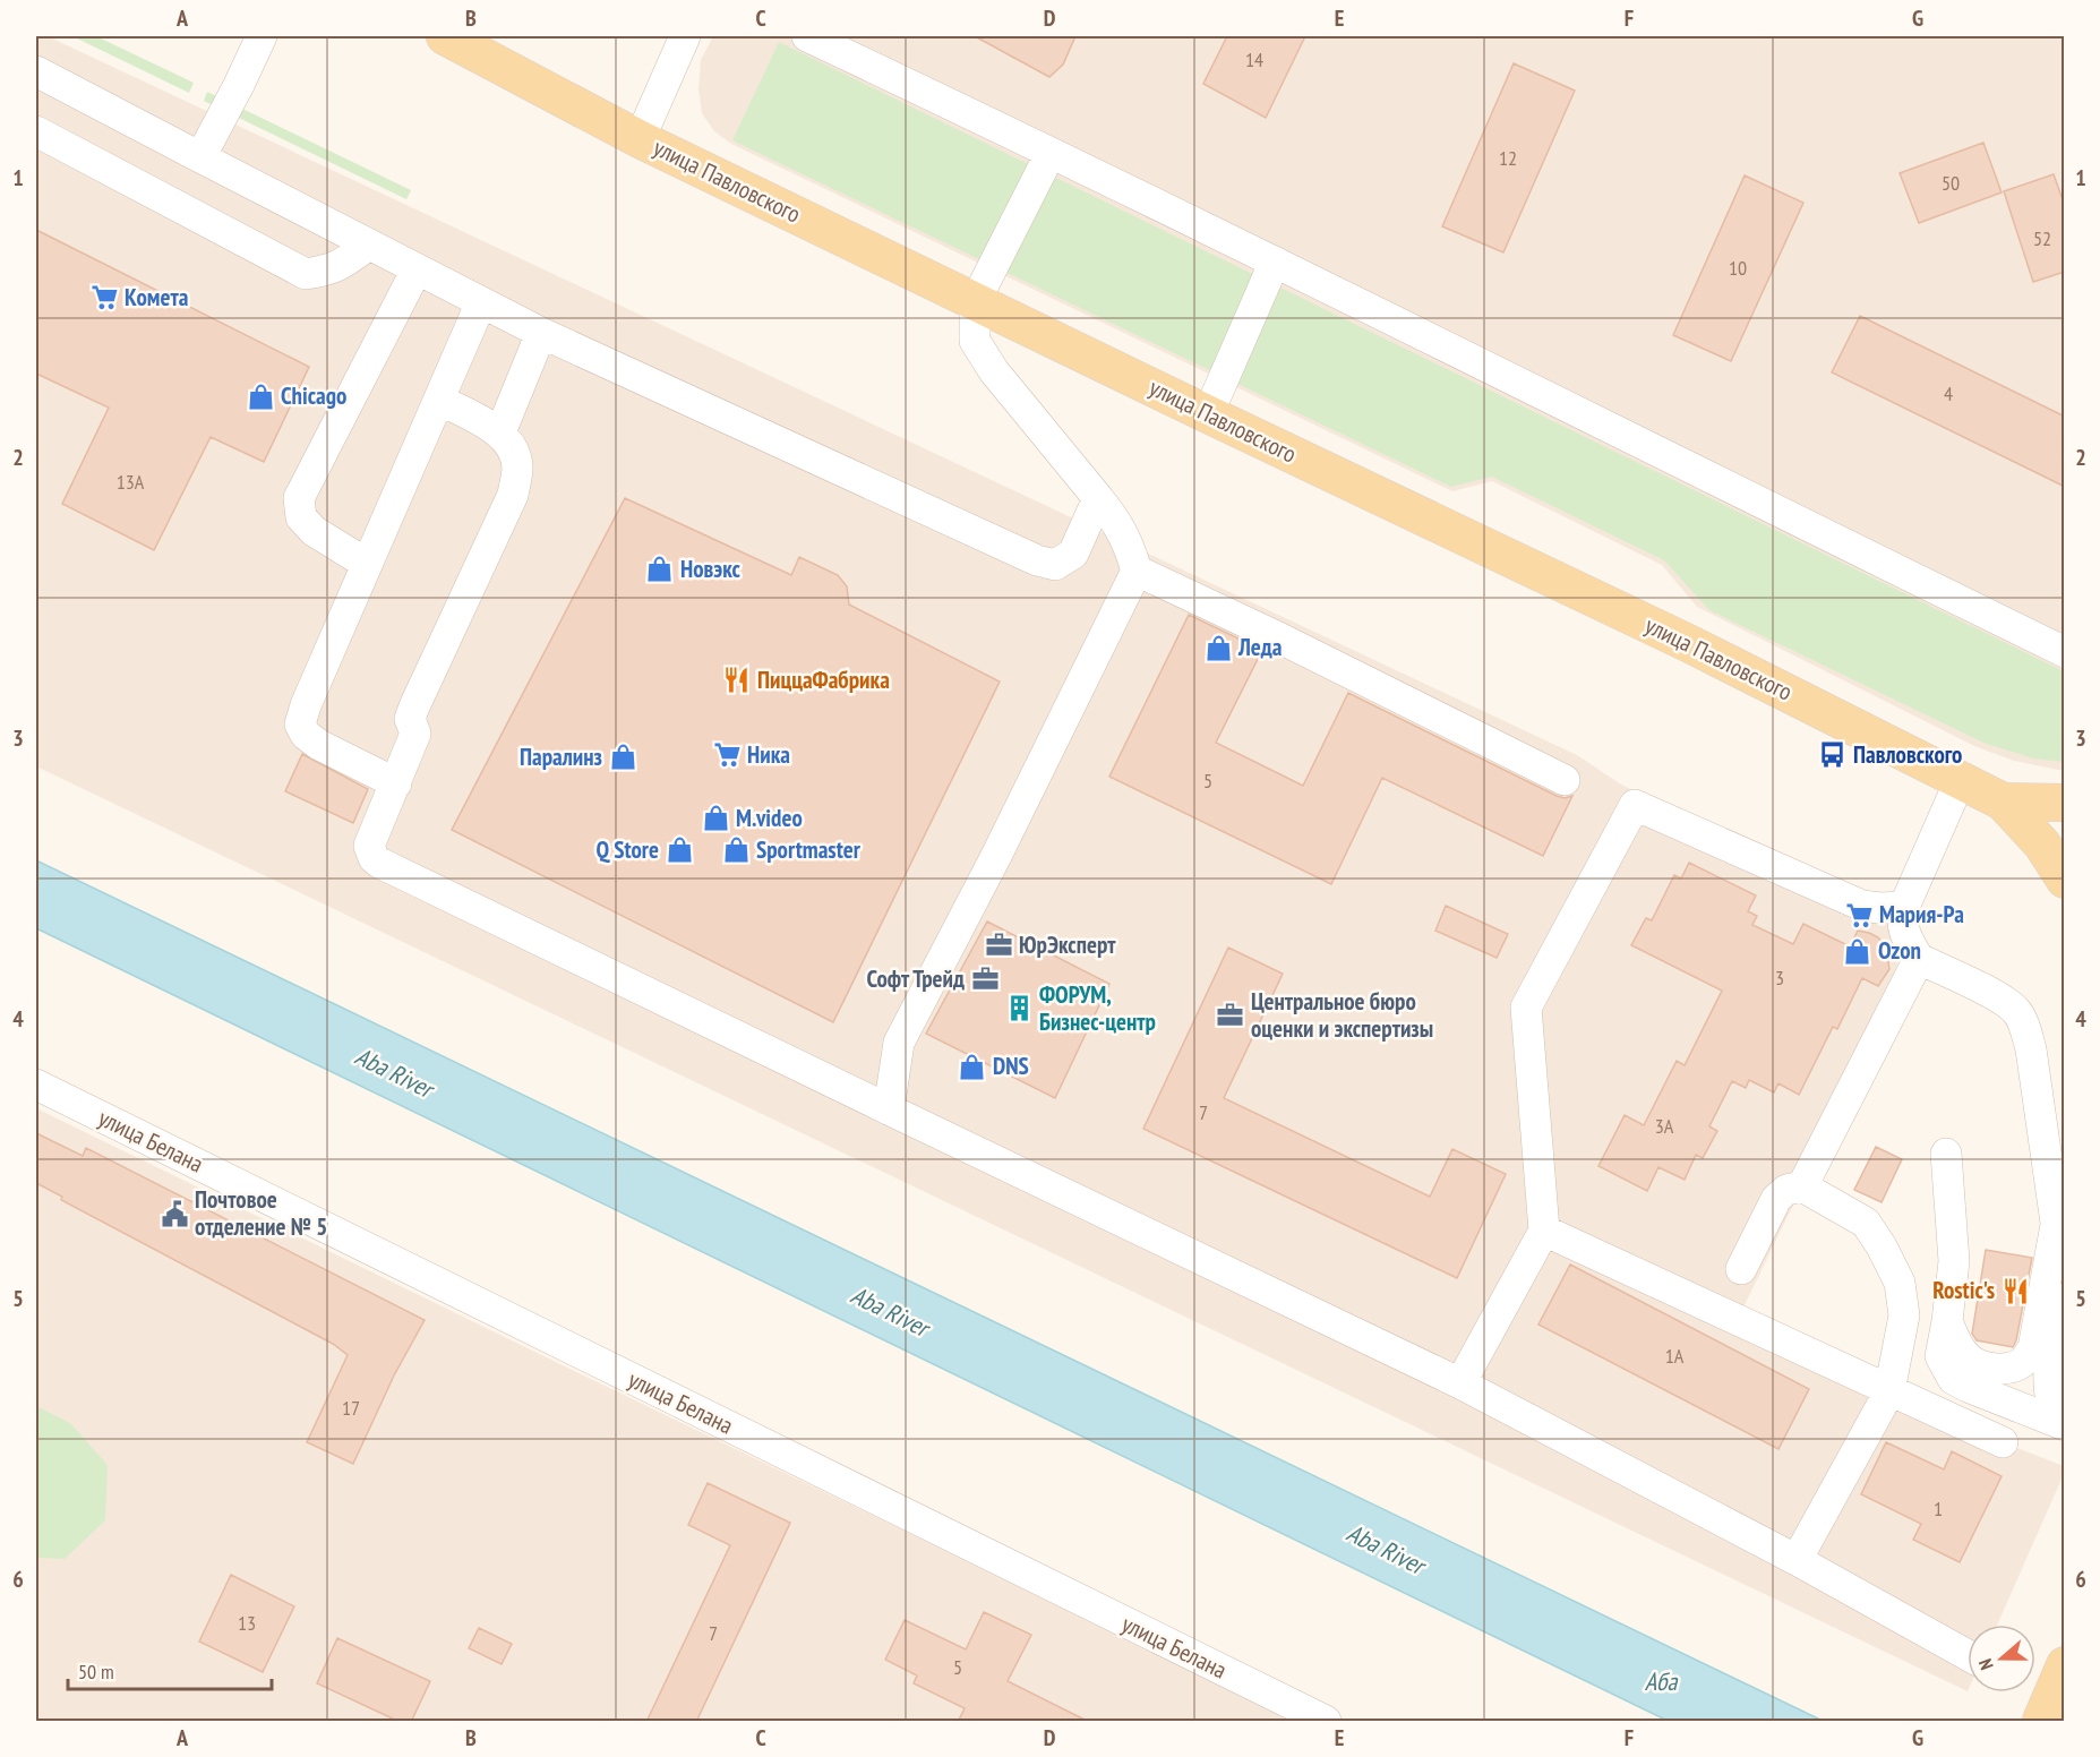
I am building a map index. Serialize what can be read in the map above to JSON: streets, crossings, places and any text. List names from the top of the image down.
{
  "streets": {
    "main road": ["улица Павловского"],
    "street": ["улица Белана"]
  },
  "water": ["Aba River", "Аба"],
  "places": {
    "supermarket": ["Комета", "Ника", "Мария-Ра"],
    "shop": [
      "Chicago",
      "Новэкс",
      "Леда",
      "Паралинз",
      "M.video",
      "Q Store",
      "Sportmaster",
      "Ozon",
      "DNS"
    ],
    "restaurant": ["ПиццаФабрика", "Rostic's"],
    "bus stop": ["Павловского"],
    "office": ["ЮрЭксперт", "Софт Трейд", "Центральное бюро оценки и экспертизы"],
    "building": ["ФОРУМ, Бизнес-центр"],
    "public building": ["Почтовое отделение № 5"]
  },
  "house_numbers": [
    "14",
    "12",
    "50",
    "52",
    "10",
    "4",
    "13А",
    "5",
    "3",
    "7",
    "3А",
    "1А",
    "17",
    "1",
    "13",
    "7",
    "5"
  ],
  "scale_bar": "50 m",
  "north": "left",
  "grid": {
    "columns": [
      "A",
      "B",
      "C",
      "D",
      "E",
      "F",
      "G"
    ],
    "rows": [
      "1",
      "2",
      "3",
      "4",
      "5",
      "6"
    ]
  }
}
